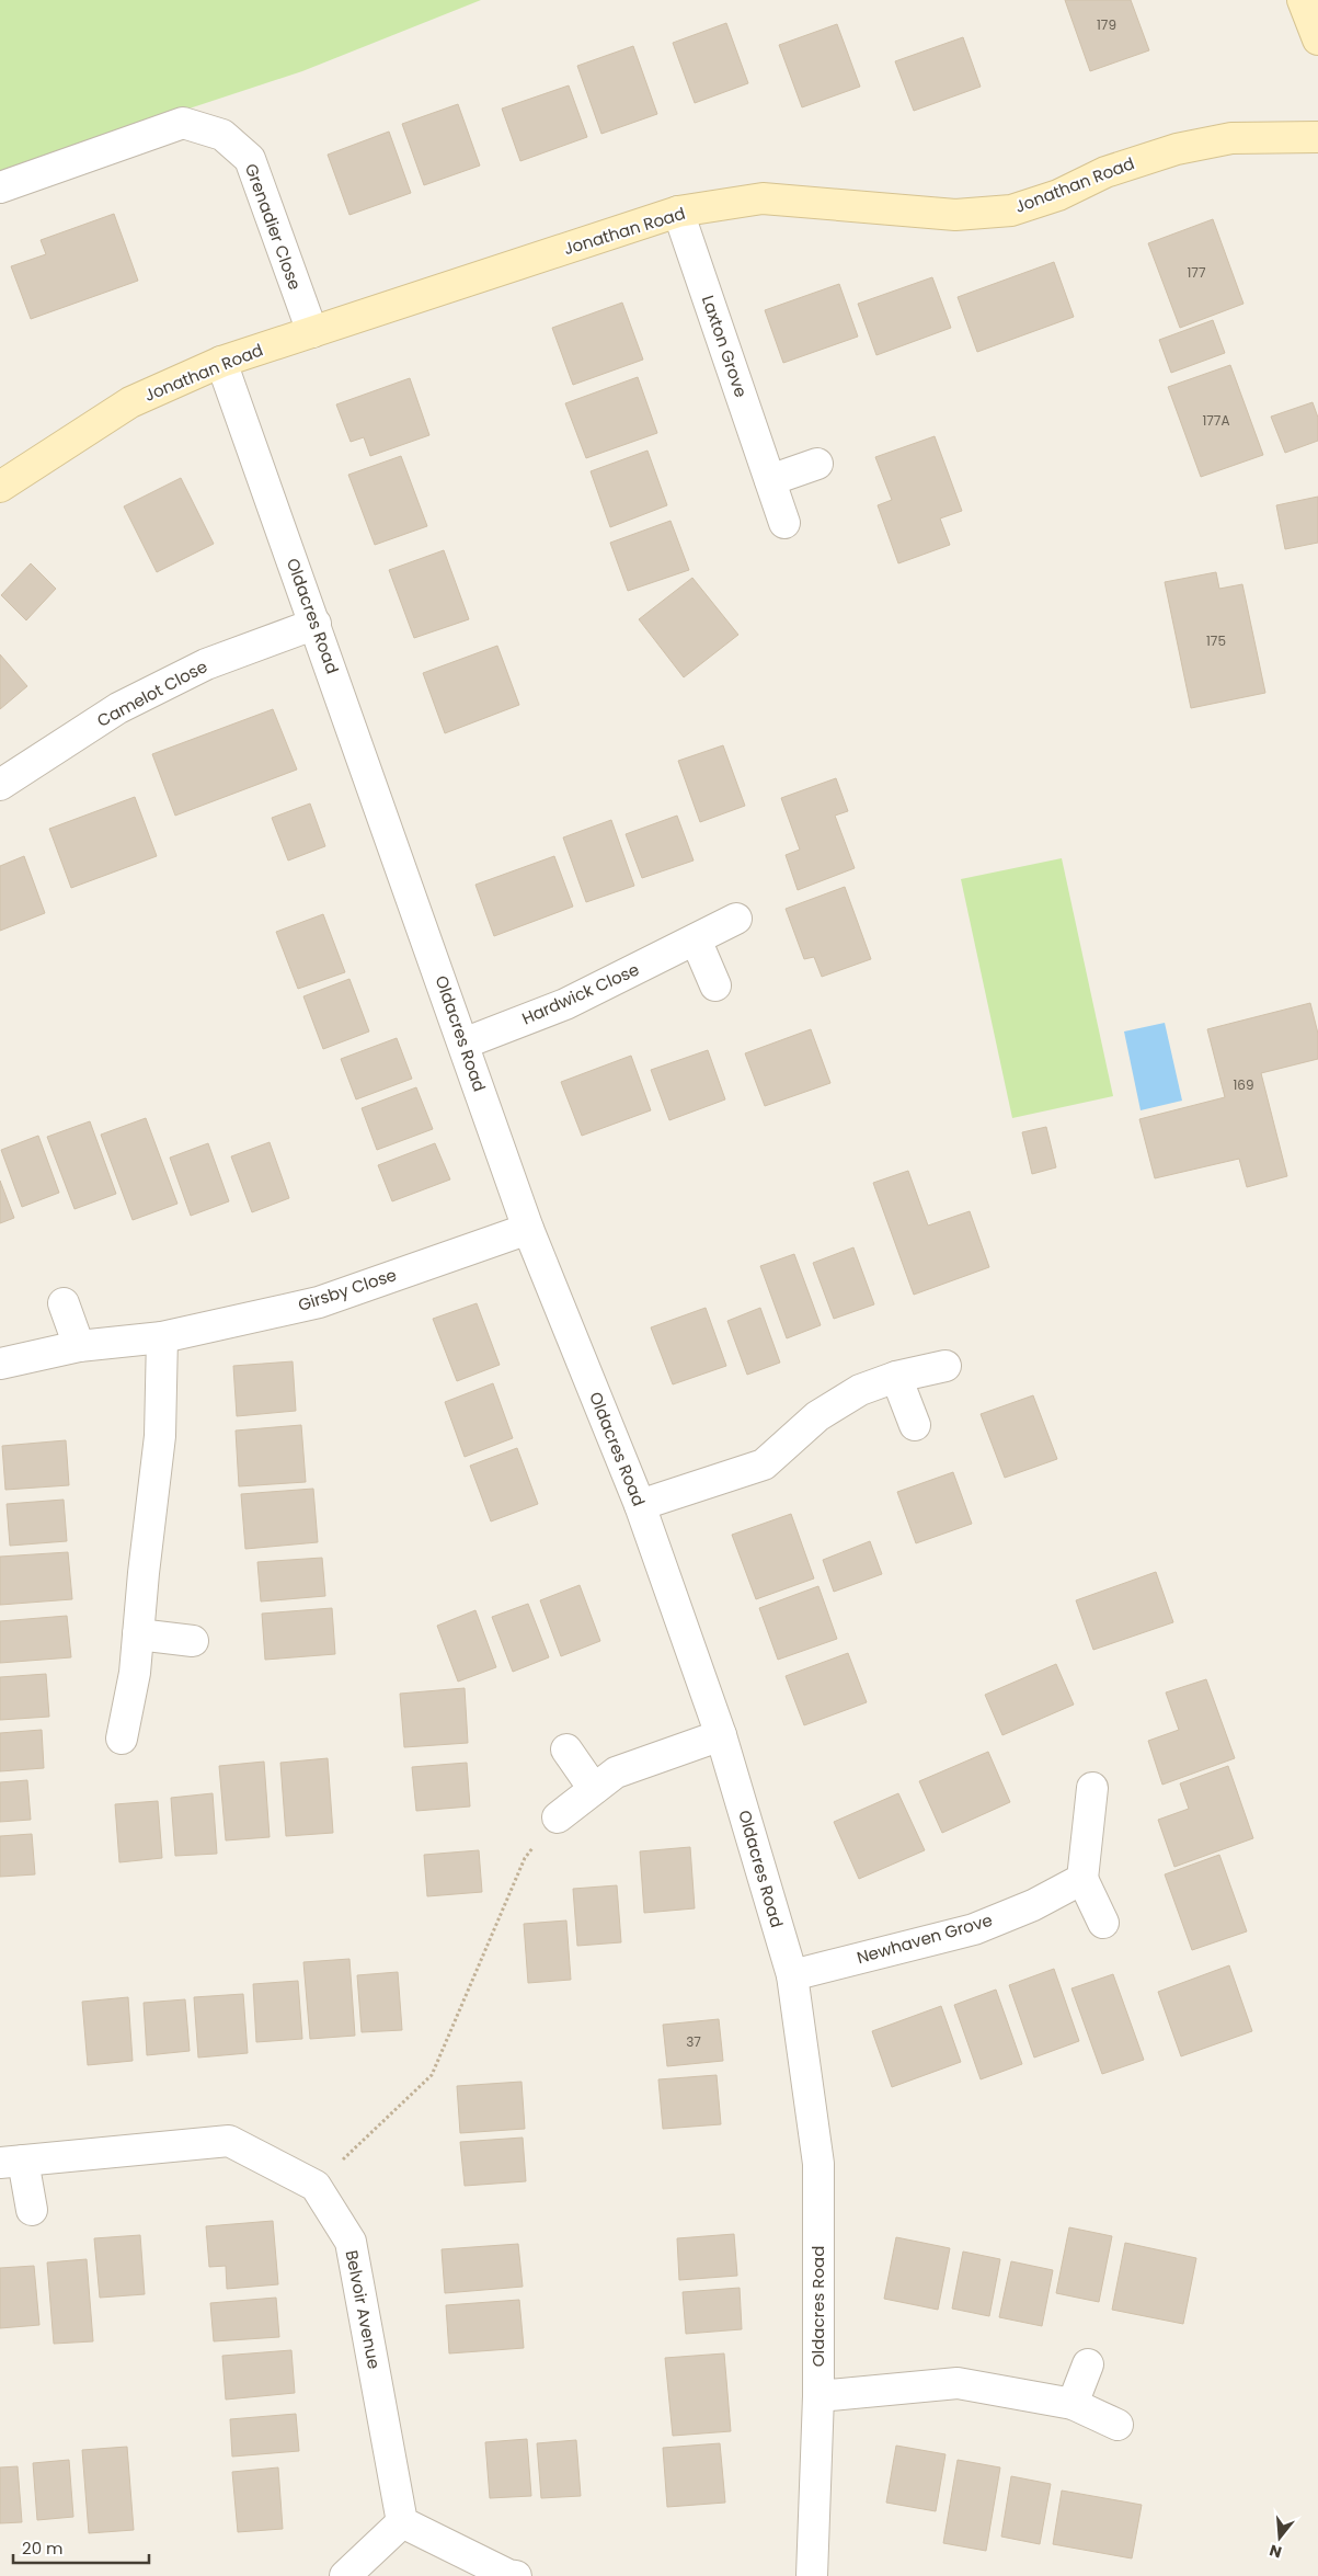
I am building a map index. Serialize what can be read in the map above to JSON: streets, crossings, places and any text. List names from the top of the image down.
{
  "streets": {
    "street": [
      "Jonathan Road",
      "Grenadier Close",
      "Laxton Grove",
      "Oldacres Road",
      "Camelot Close",
      "Hardwick Close",
      "Girsby Close",
      "Newhaven Grove",
      "Belvoir Avenue"
    ]
  },
  "crossings": [
    ["Jonathan Road", "Grenadier Close"],
    ["Jonathan Road", "Laxton Grove"],
    ["Jonathan Road", "Oldacres Road"],
    ["Oldacres Road", "Camelot Close"],
    ["Oldacres Road", "Hardwick Close"],
    ["Oldacres Road", "Girsby Close"],
    ["Oldacres Road", "Newhaven Grove"]
  ],
  "house_numbers": [
    "179",
    "177",
    "177A",
    "175",
    "169",
    "37"
  ],
  "scale_bar": "20 m",
  "north": "bottom"
}
